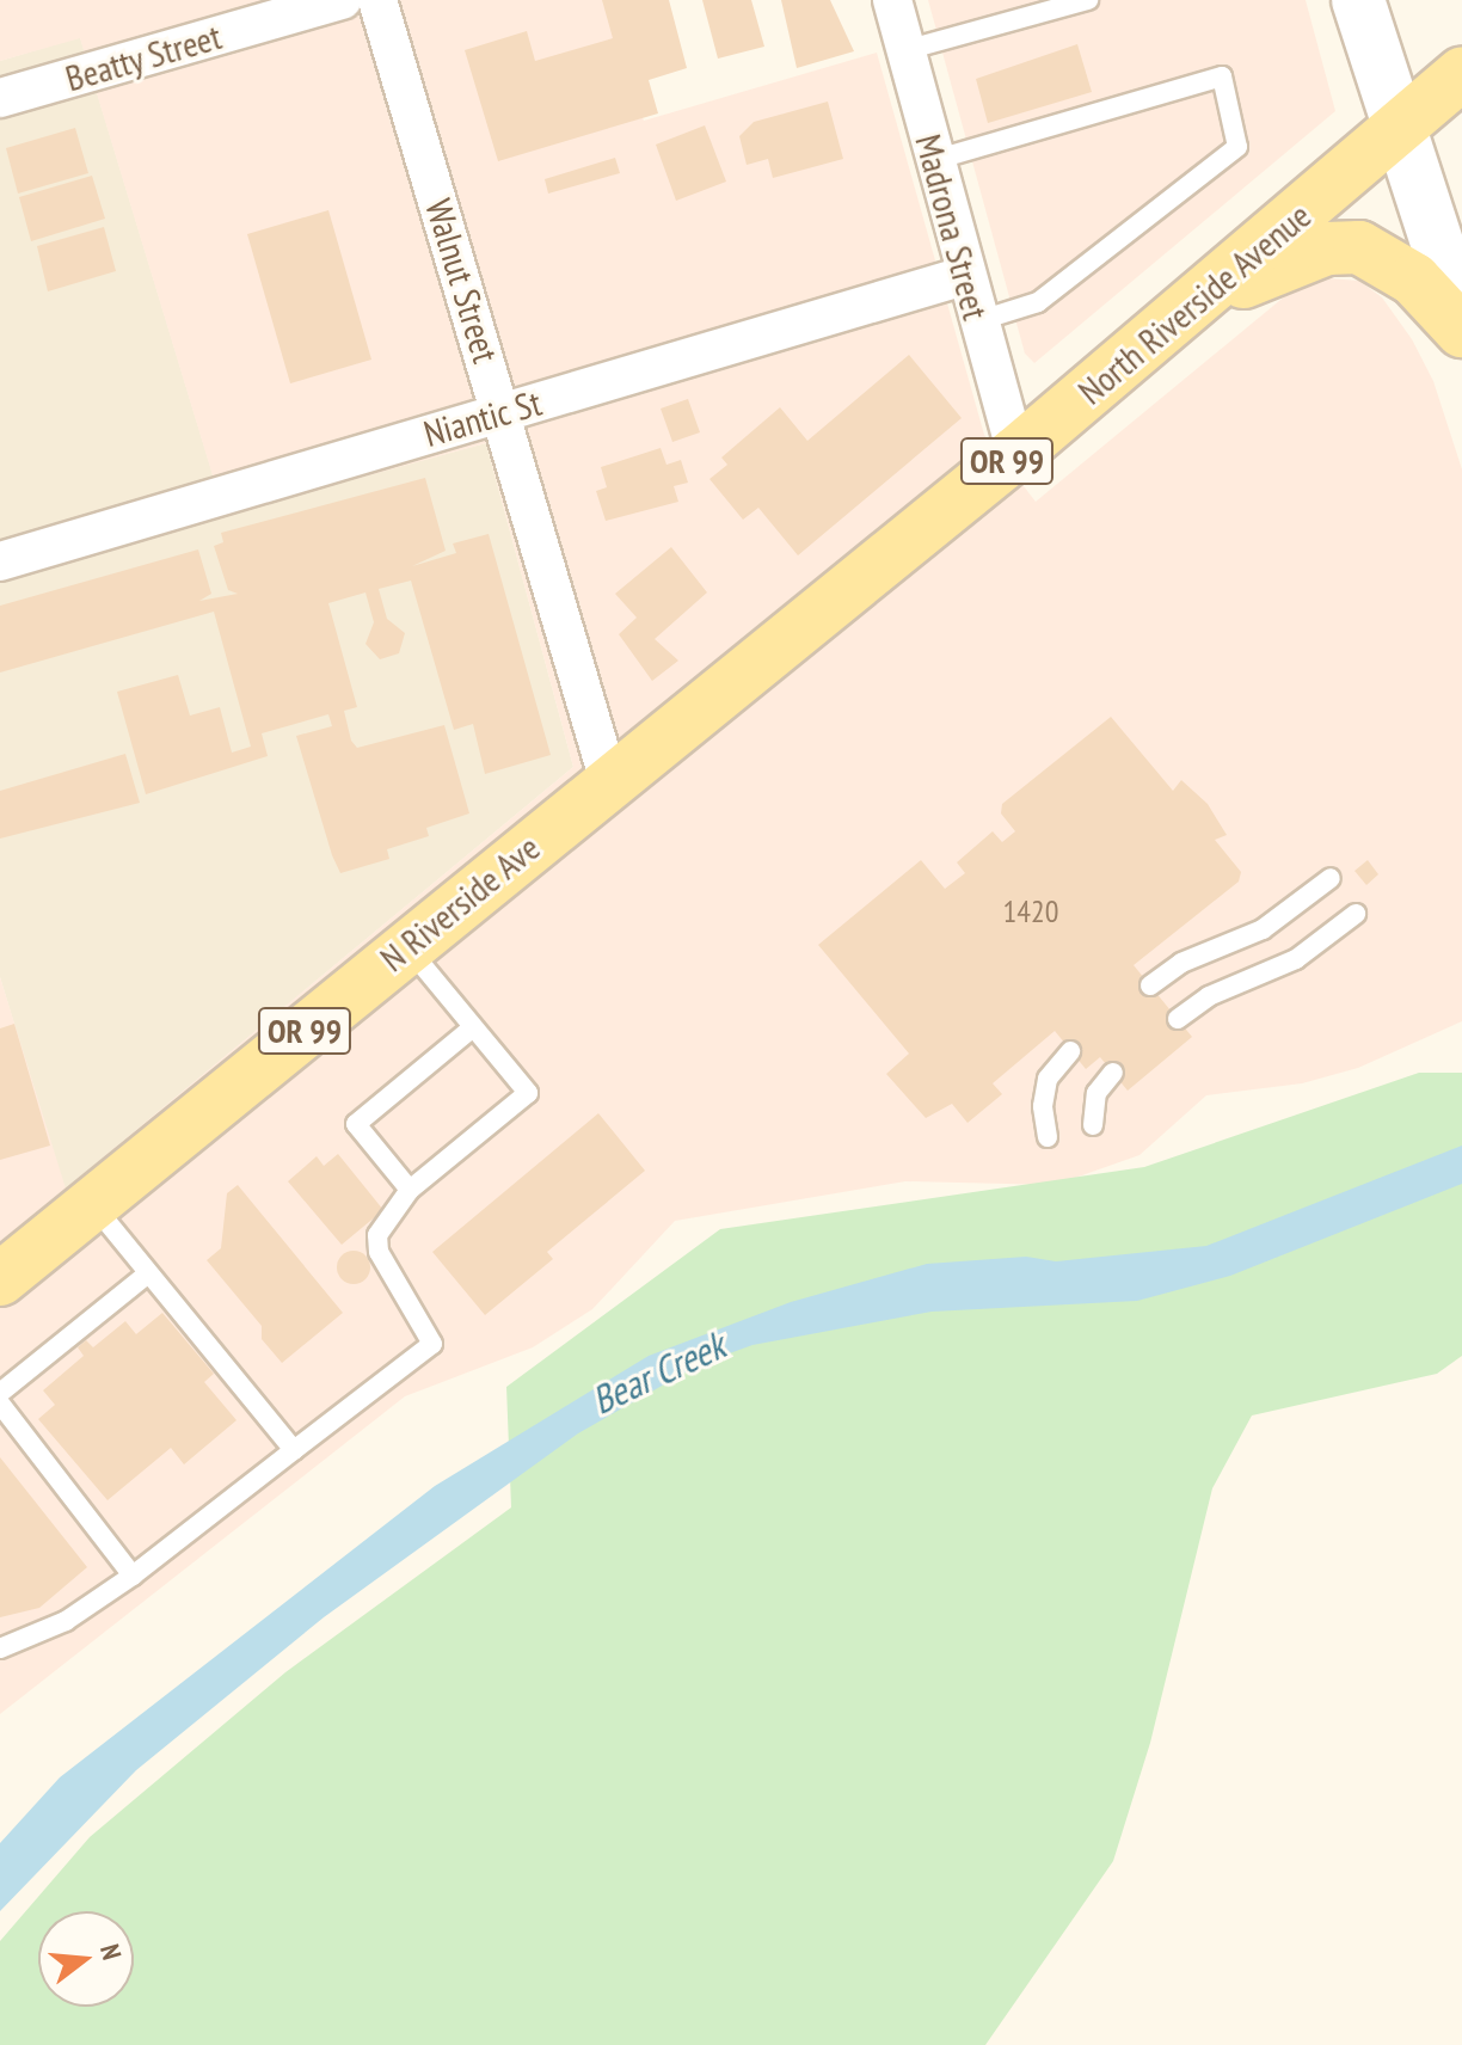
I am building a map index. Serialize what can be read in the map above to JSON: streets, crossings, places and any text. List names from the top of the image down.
{
  "streets": {
    "main road": ["North Riverside Avenue", "OR 99", "N Riverside Ave"],
    "street": [
      "Beatty Street",
      "Madrona Street",
      "Walnut Street",
      "Niantic St"
    ]
  },
  "crossings": [
    ["Madrona Street", "North Riverside Avenue"],
    ["Madrona Street", "Niantic St"],
    ["Walnut Street", "North Riverside Avenue"],
    ["Walnut Street", "Niantic St"],
    ["Walnut Street", "N Riverside Ave"],
    ["North Riverside Avenue", "N Riverside Ave"]
  ],
  "water": ["Bear Creek"],
  "house_numbers": ["1420"],
  "north": "right"
}
